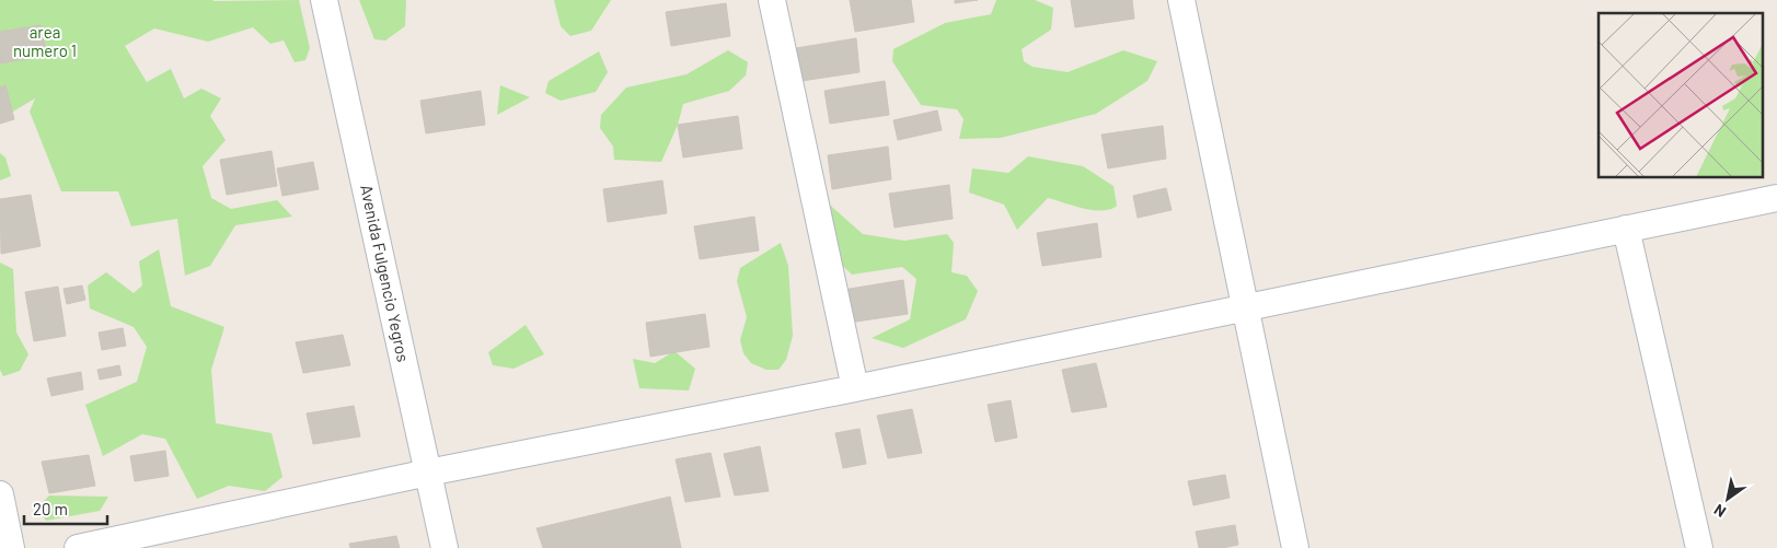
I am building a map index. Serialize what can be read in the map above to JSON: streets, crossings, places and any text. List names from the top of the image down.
{
  "streets": {
    "street": ["Avenida Fulgencio Yegros"]
  },
  "parks": ["area numero 1"],
  "scale_bar": "20 m",
  "north": "bottom left"
}
